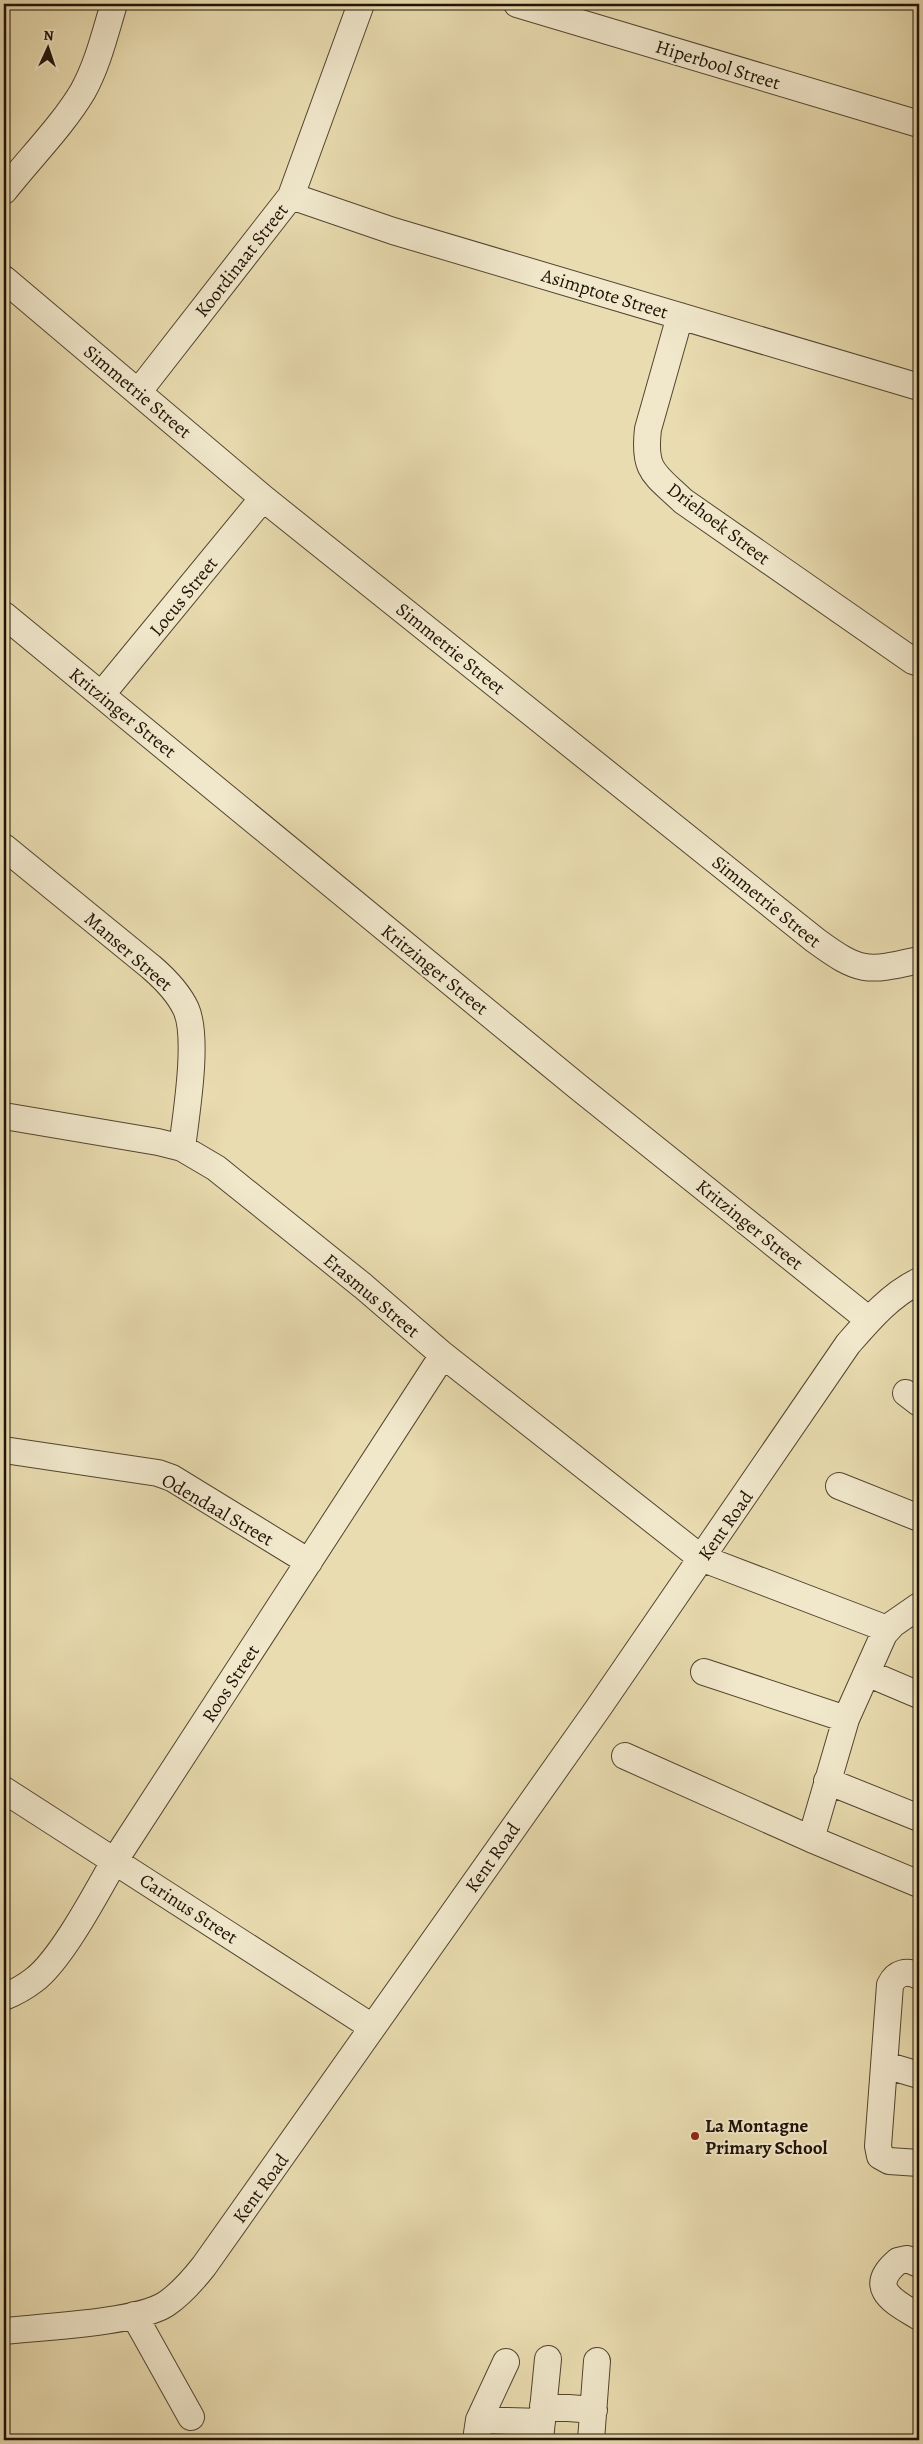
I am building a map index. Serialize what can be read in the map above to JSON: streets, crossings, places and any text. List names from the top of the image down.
{
  "streets": {
    "street": [
      "Hiperbool Street",
      "Koordinaat Street",
      "Asimptote Street",
      "Simmetrie Street",
      "Driehoek Street",
      "Locus Street",
      "Kritzinger Street",
      "Manser Street",
      "Erasmus Street",
      "Odendaal Street",
      "Kent Road",
      "Roos Street",
      "Carinus Street"
    ]
  },
  "crossings": [
    ["Koordinaat Street", "Asimptote Street"],
    ["Koordinaat Street", "Simmetrie Street"],
    ["Asimptote Street", "Driehoek Street"],
    ["Simmetrie Street", "Locus Street"],
    ["Locus Street", "Kritzinger Street"],
    ["Kritzinger Street", "Kent Road"],
    ["Manser Street", "Erasmus Street"],
    ["Erasmus Street", "Kent Road"],
    ["Erasmus Street", "Roos Street"],
    ["Odendaal Street", "Roos Street"],
    ["Kent Road", "Carinus Street"],
    ["Roos Street", "Carinus Street"]
  ],
  "places": ["La Montagne Primary School"],
  "north": "top"
}
